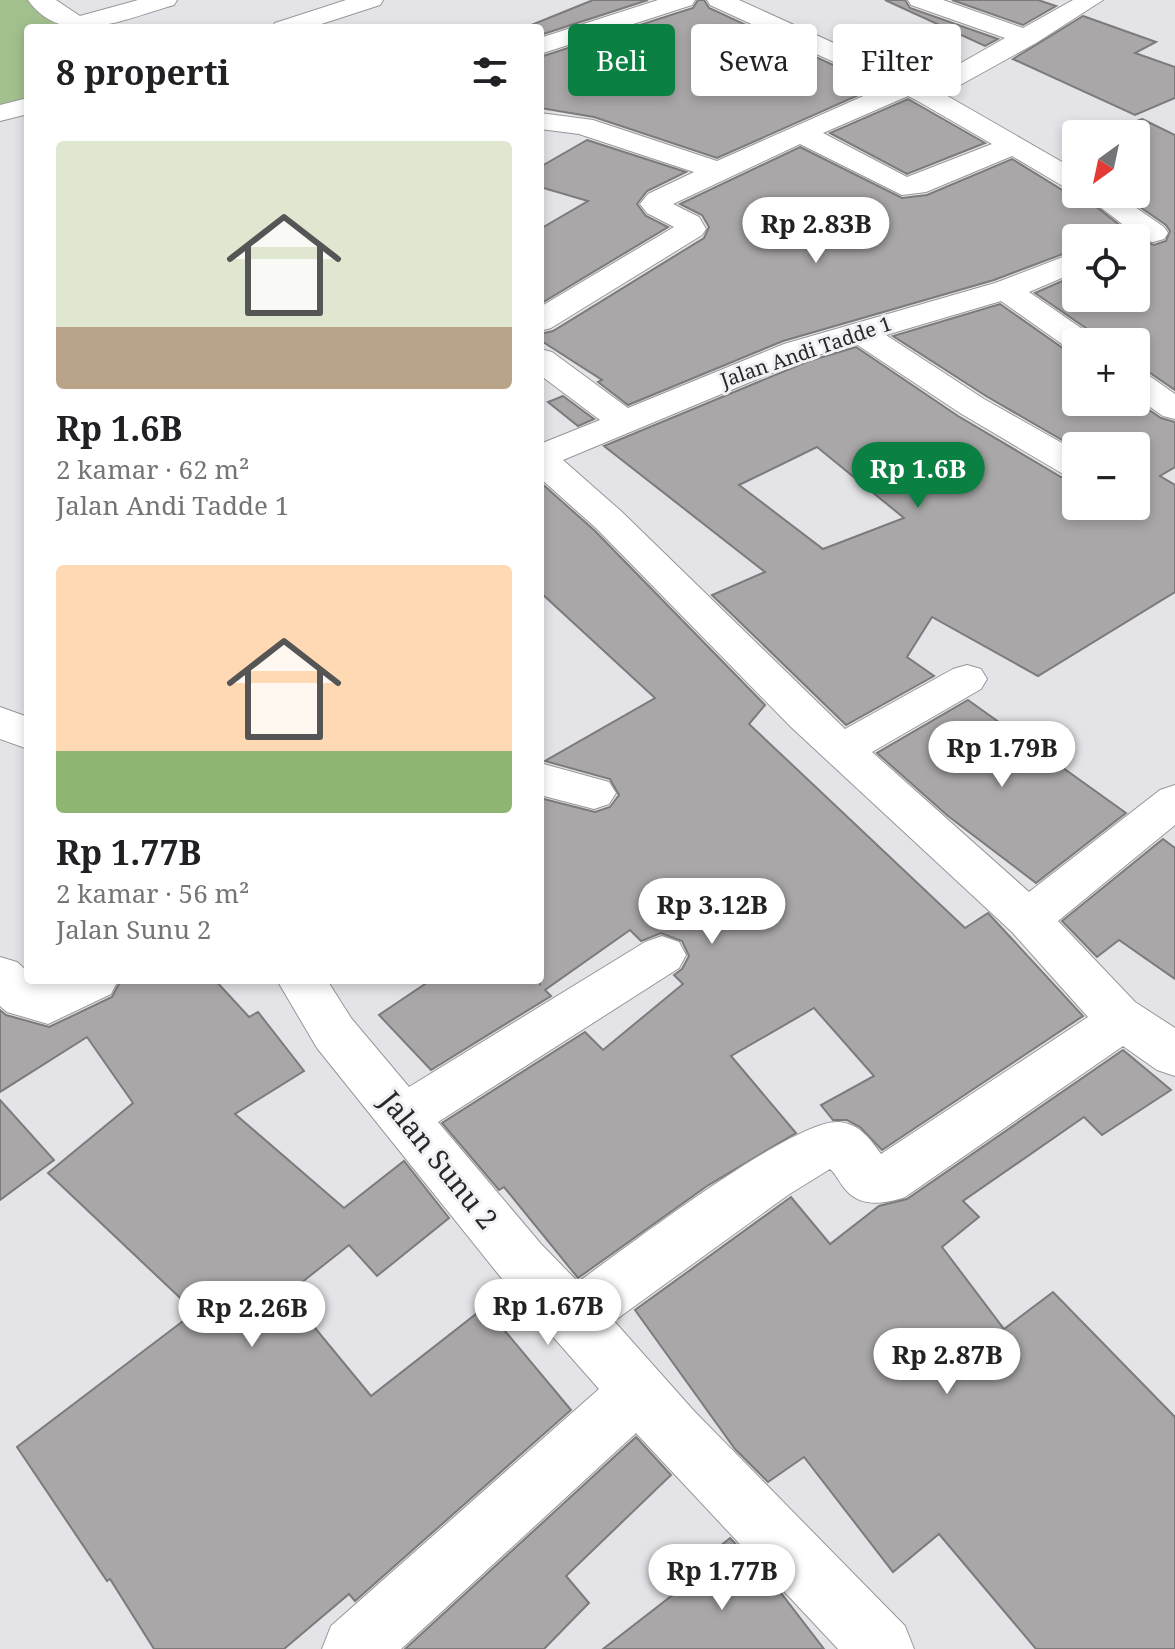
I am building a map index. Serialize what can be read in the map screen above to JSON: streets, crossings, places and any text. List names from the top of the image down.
{
  "streets": {
    "street": ["Jalan Andi Tadde 1", "Jalan Sunu 2"]
  },
  "north": "bottom left",
  "page": {
    "chip": ["Beli", "Sewa", "Filter"],
    "heading": "8 properti",
    "map_buttons": ["+", "−"],
    "list": [
      {
        "name": "Rp 1.6B",
        "note": "2 kamar · 62 m² · Jalan Andi Tadde 1"
      },
      {
        "name": "Rp 1.77B",
        "note": "2 kamar · 56 m² · Jalan Sunu 2"
      }
    ],
    "price": [
      "Rp 2.83B",
      "Rp 1.6B",
      "Rp 1.79B",
      "Rp 3.12B",
      "Rp 1.67B",
      "Rp 2.26B",
      "Rp 2.87B",
      "Rp 1.77B"
    ]
  }
}
